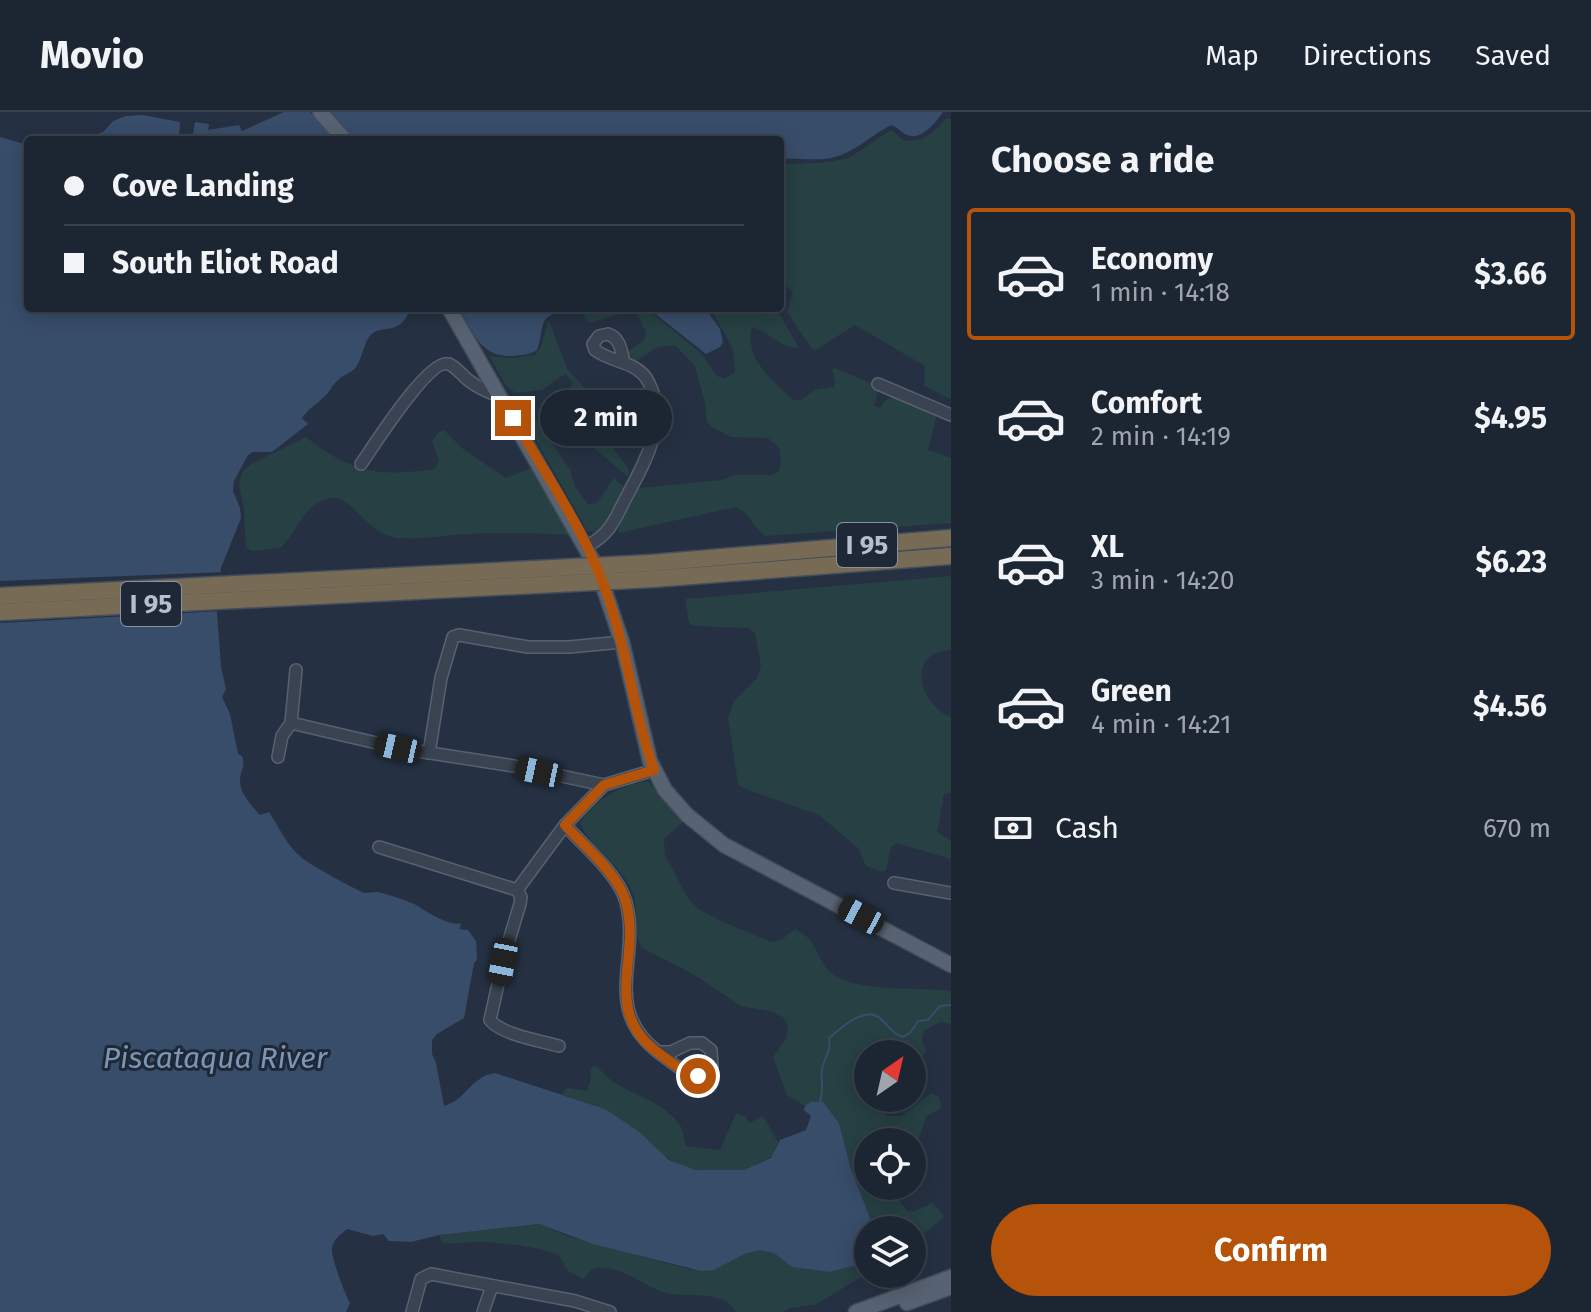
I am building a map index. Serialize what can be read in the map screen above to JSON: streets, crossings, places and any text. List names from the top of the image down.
{
  "streets": {
    "highway": ["I 95"]
  },
  "water": ["Piscataqua River"],
  "north": "top right",
  "page": {
    "header": "Movio",
    "nav": ["Map", "Directions", "Saved"],
    "heading": "Choose a ride",
    "banner": ["Cove Landing", "South Eliot Road"],
    "list": [
      {
        "name": "Economy",
        "note": "1 min · 14:18",
        "value": "$3.66"
      },
      {
        "name": "Comfort",
        "note": "2 min · 14:19",
        "value": "$4.95"
      },
      {
        "name": "XL",
        "note": "3 min · 14:20",
        "value": "$6.23"
      },
      {
        "name": "Green",
        "note": "4 min · 14:21",
        "value": "$4.56"
      }
    ],
    "bubble": "2 min",
    "pay": ["Cash", "670 m"],
    "buttons": "Confirm"
  }
}
